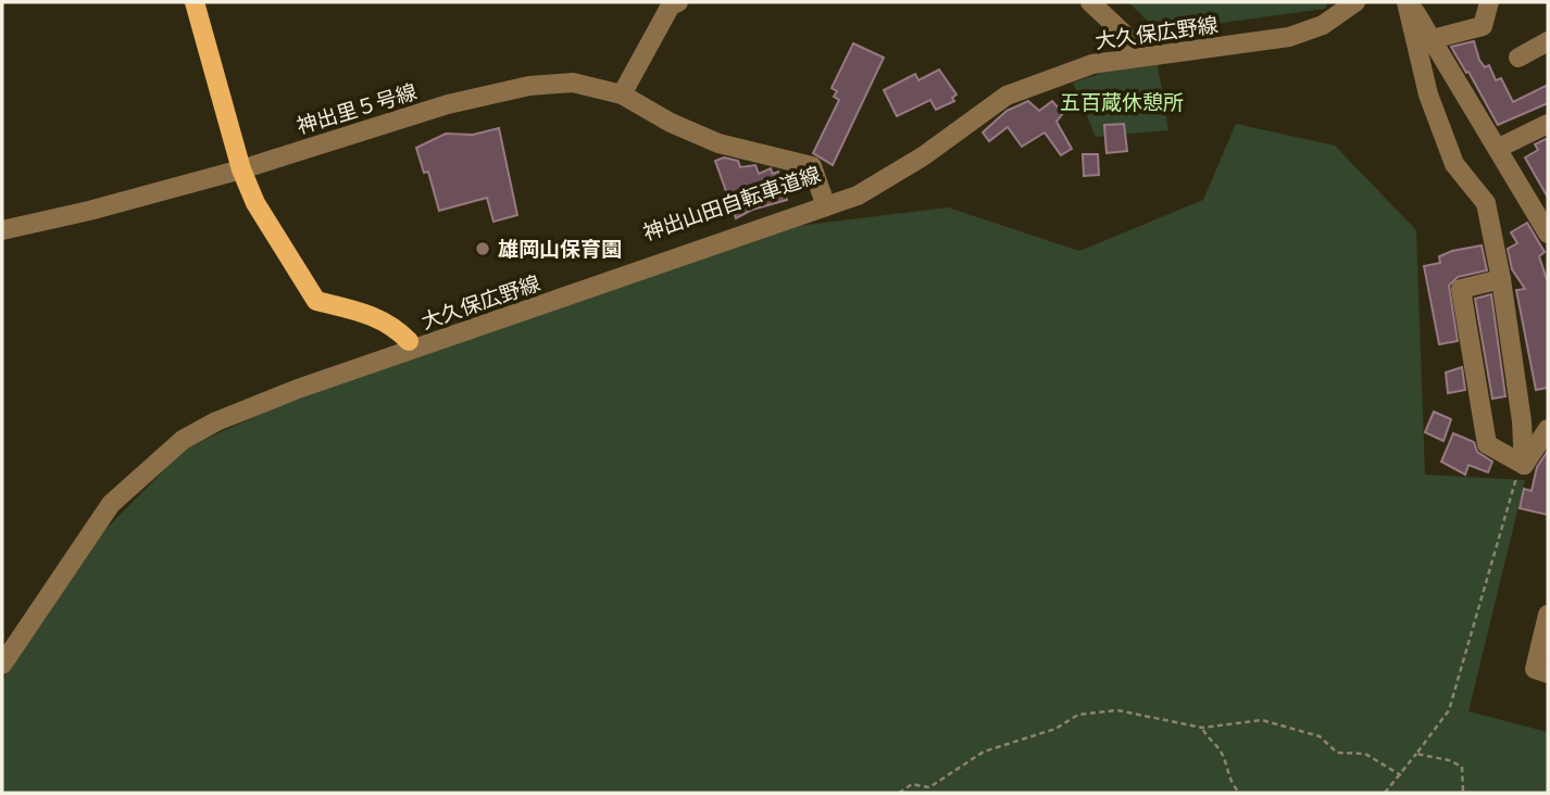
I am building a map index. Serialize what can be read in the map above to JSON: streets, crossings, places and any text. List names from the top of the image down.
{
  "streets": {
    "street": ["大久保広野線", "神出里５号線"]
  },
  "crossings": [
    ["大久保広野線", "神出里５号線"]
  ],
  "parks": ["五百蔵休憩所"],
  "places": ["雄岡山保育園"]
}
